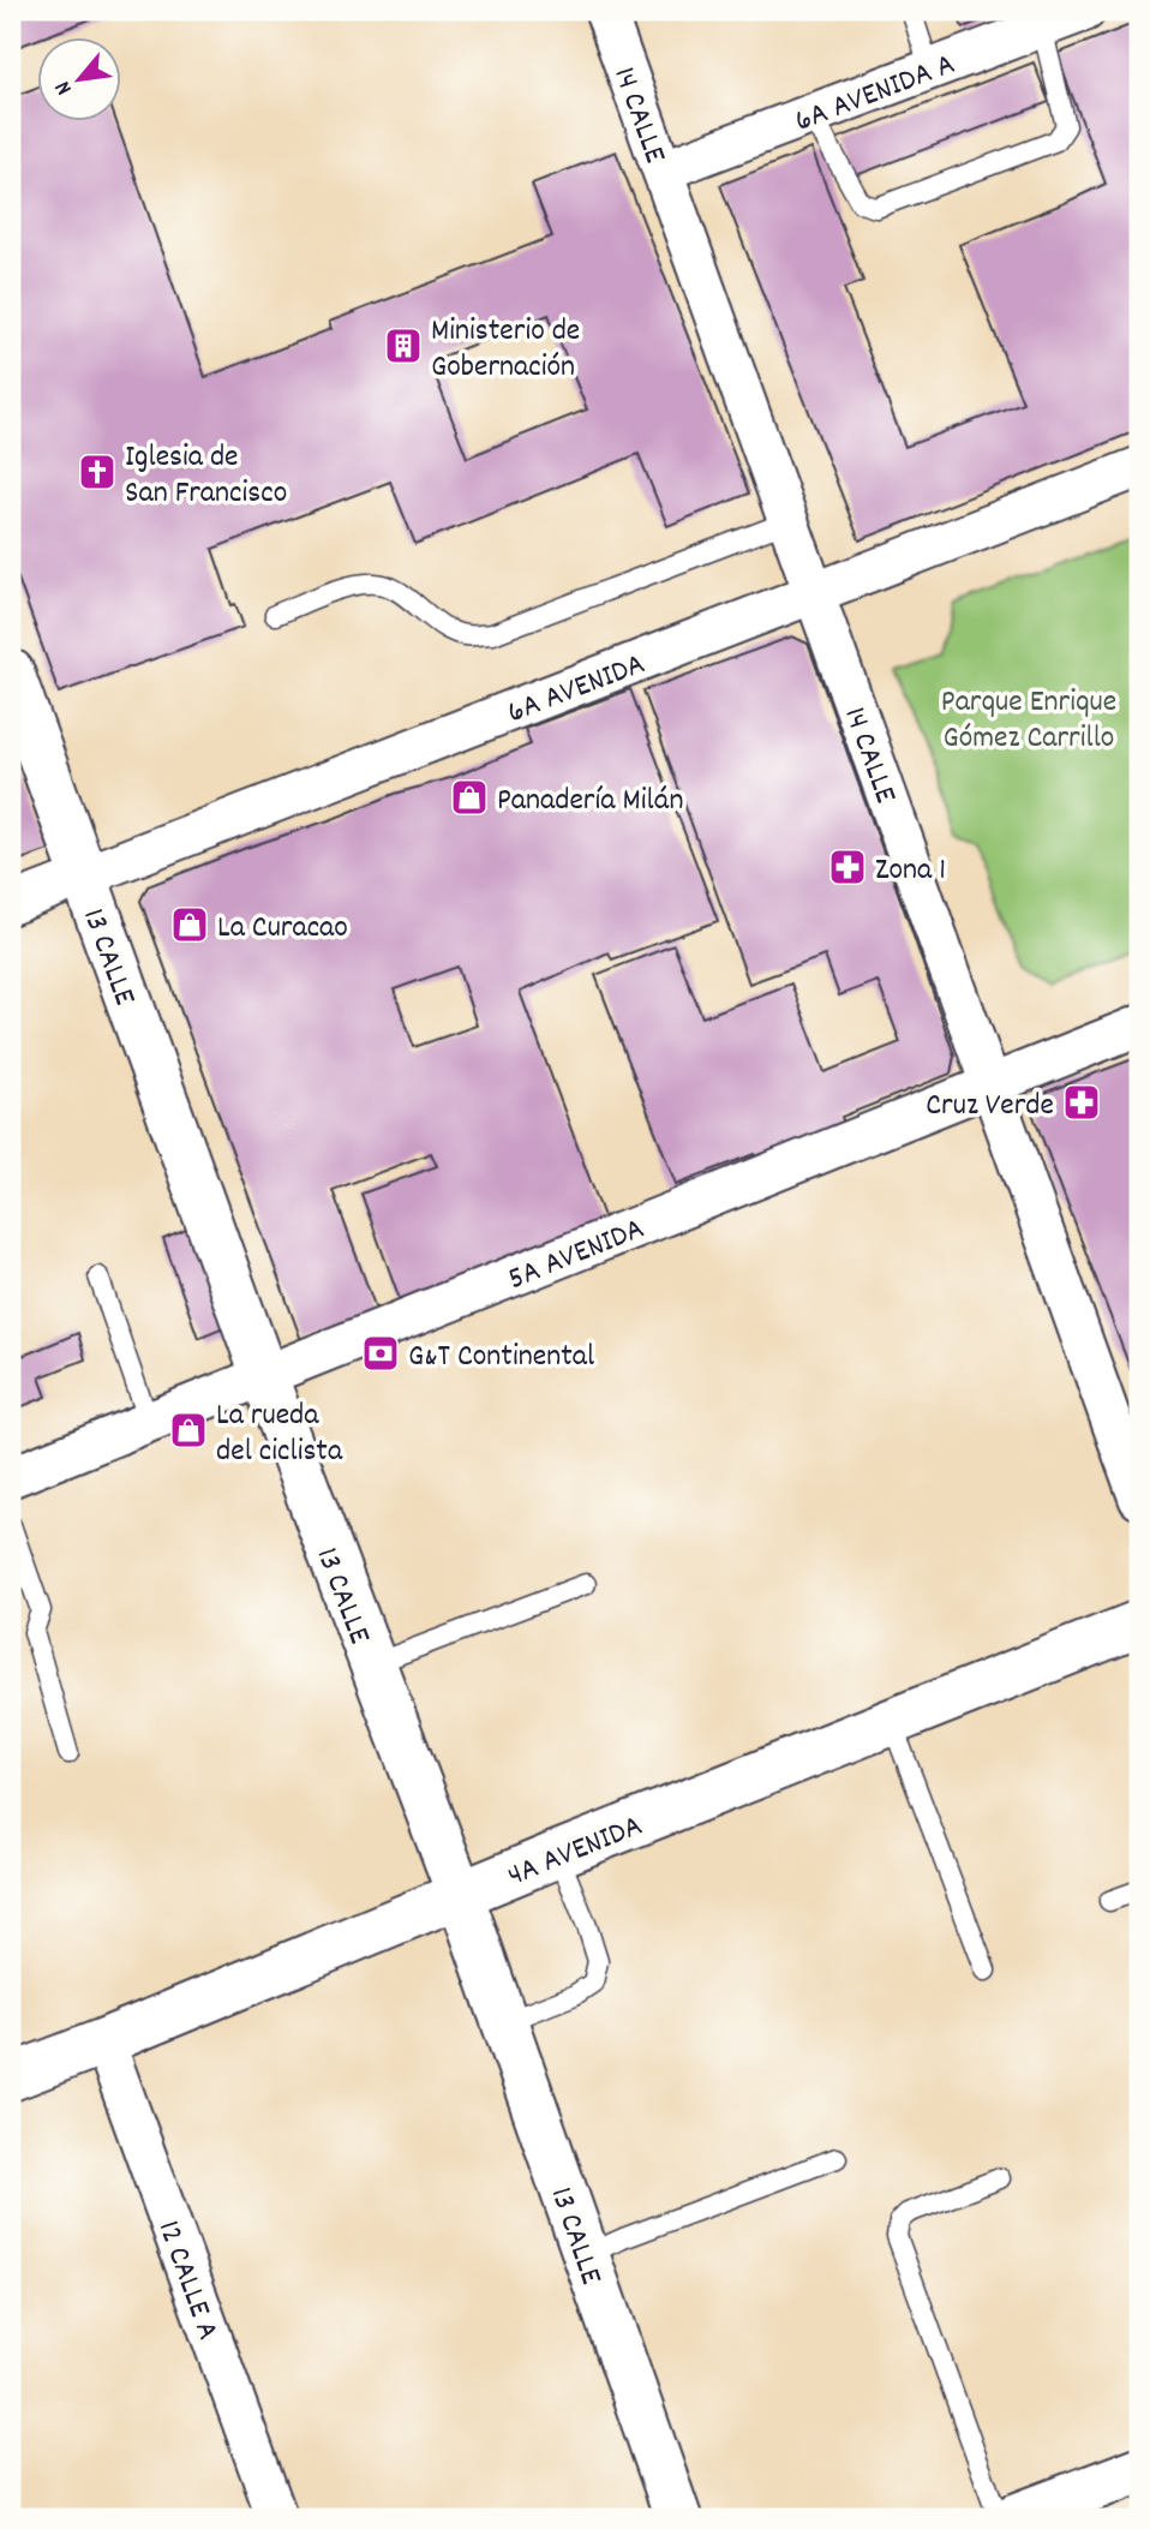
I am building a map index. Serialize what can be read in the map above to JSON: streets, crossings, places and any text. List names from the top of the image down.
{
  "streets": {
    "street": [
      "6A AVENIDA A",
      "14 CALLE",
      "6A AVENIDA",
      "13 CALLE",
      "5A AVENIDA",
      "4A AVENIDA",
      "12 CALLE A"
    ]
  },
  "crossings": [
    ["6A AVENIDA A", "14 CALLE"],
    ["14 CALLE", "6A AVENIDA"],
    ["14 CALLE", "5A AVENIDA"],
    ["6A AVENIDA", "13 CALLE"],
    ["13 CALLE", "5A AVENIDA"],
    ["13 CALLE", "4A AVENIDA"],
    ["4A AVENIDA", "12 CALLE A"]
  ],
  "parks": ["Parque Enrique Gómez Carrillo"],
  "places": {
    "building": ["Ministerio de Gobernación"],
    "church": ["Iglesia de San Francisco"],
    "shop": ["Panadería Milán", "La Curacao", "La rueda del ciclista"],
    "pharmacy": ["Zona 1", "Cruz Verde"],
    "bank": ["G&T Continental"]
  },
  "north": "bottom left"
}
